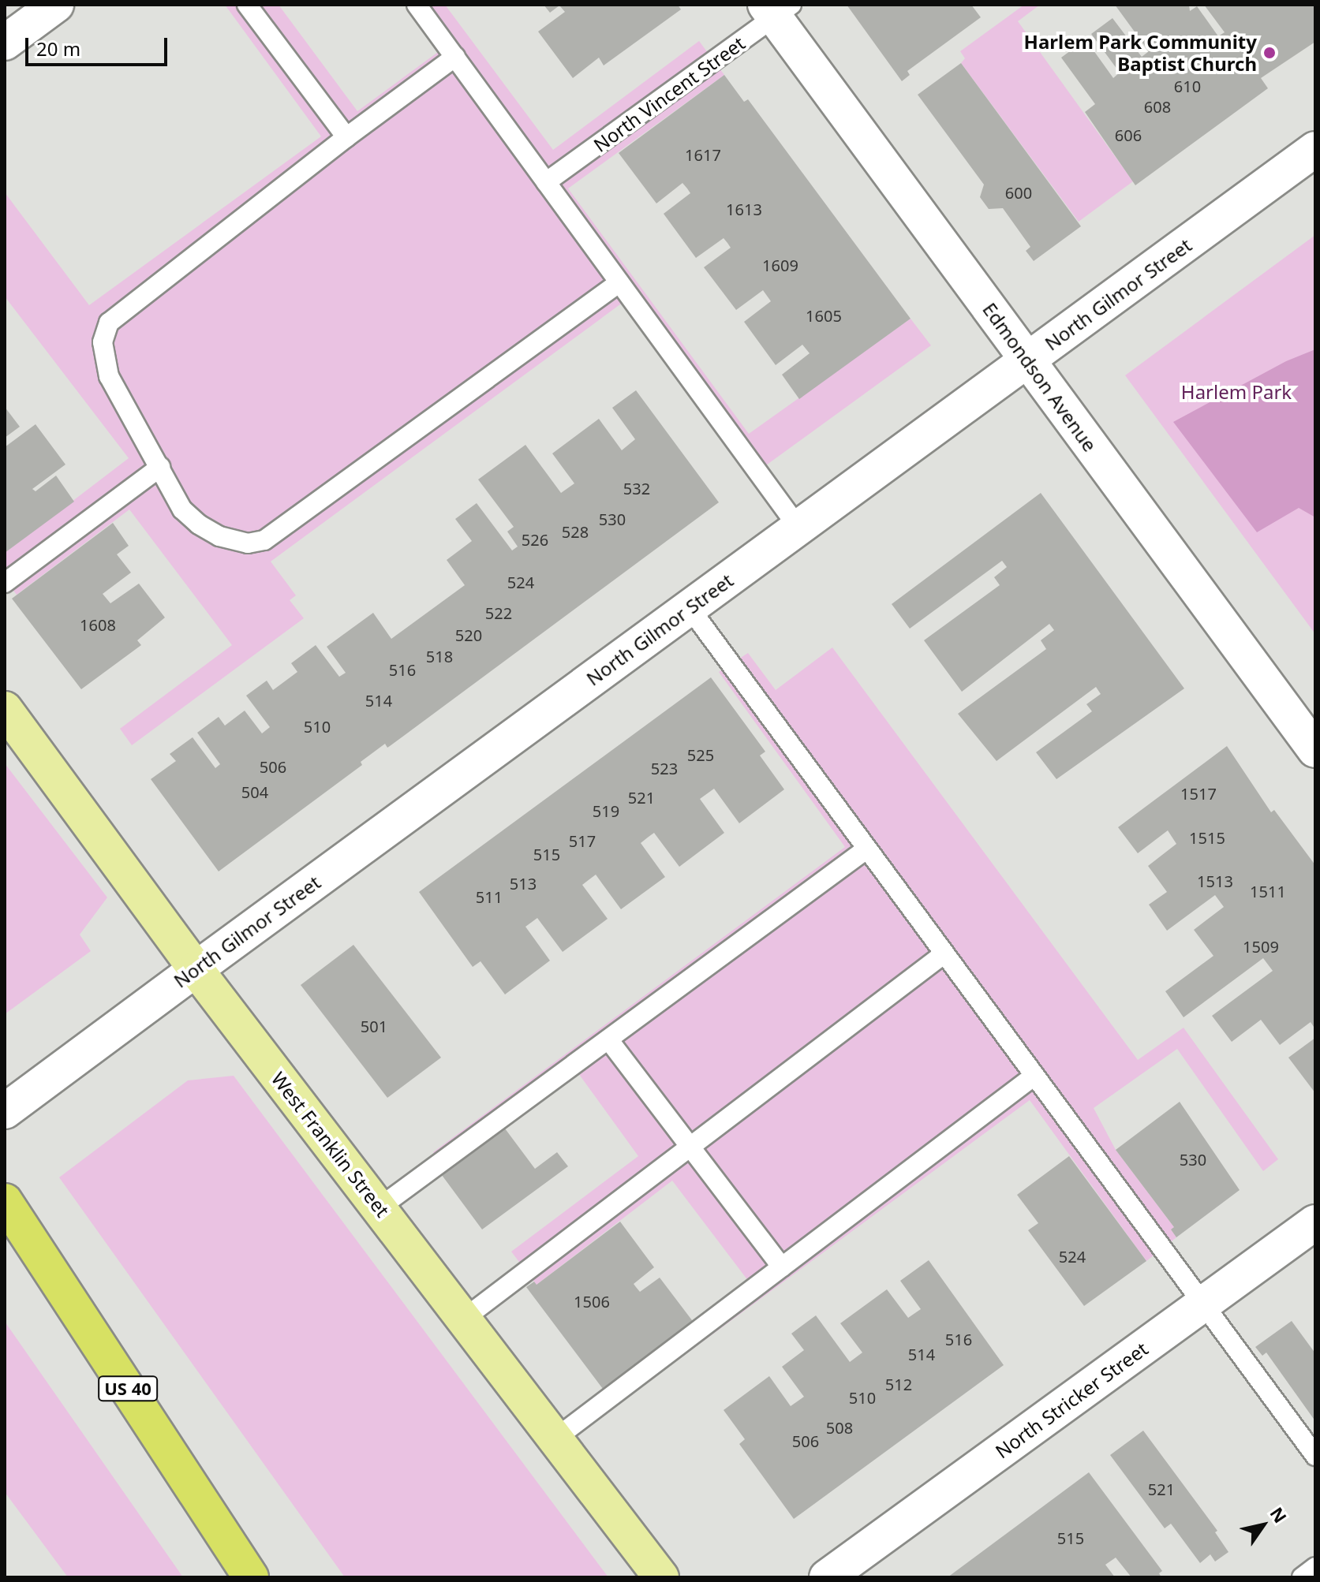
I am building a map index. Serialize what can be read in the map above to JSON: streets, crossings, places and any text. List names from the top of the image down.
{
  "streets": {
    "highway": ["US 40"],
    "main road": ["West Franklin Street"],
    "street": ["North Gilmor Street", "Edmondson Avenue", "North Stricker Street"],
    "lane": ["North Vincent Street"]
  },
  "crossings": [
    ["North Vincent Street", "Edmondson Avenue"],
    ["North Gilmor Street", "Edmondson Avenue"],
    ["North Gilmor Street", "West Franklin Street"]
  ],
  "parks": ["Harlem Park"],
  "places": ["Harlem Park Community Baptist Church"],
  "house_numbers": [
    "610",
    "608",
    "606",
    "1617",
    "600",
    "1613",
    "1609",
    "1605",
    "532",
    "530",
    "528",
    "526",
    "524",
    "522",
    "1608",
    "520",
    "518",
    "516",
    "514",
    "510",
    "525",
    "506",
    "523",
    "504",
    "1517",
    "521",
    "519",
    "1515",
    "517",
    "515",
    "1513",
    "513",
    "1511",
    "511",
    "1509",
    "501",
    "530",
    "524",
    "1506",
    "516",
    "514",
    "512",
    "510",
    "508",
    "506",
    "521",
    "515"
  ],
  "scale_bar": "20 m",
  "north": "top right"
}
